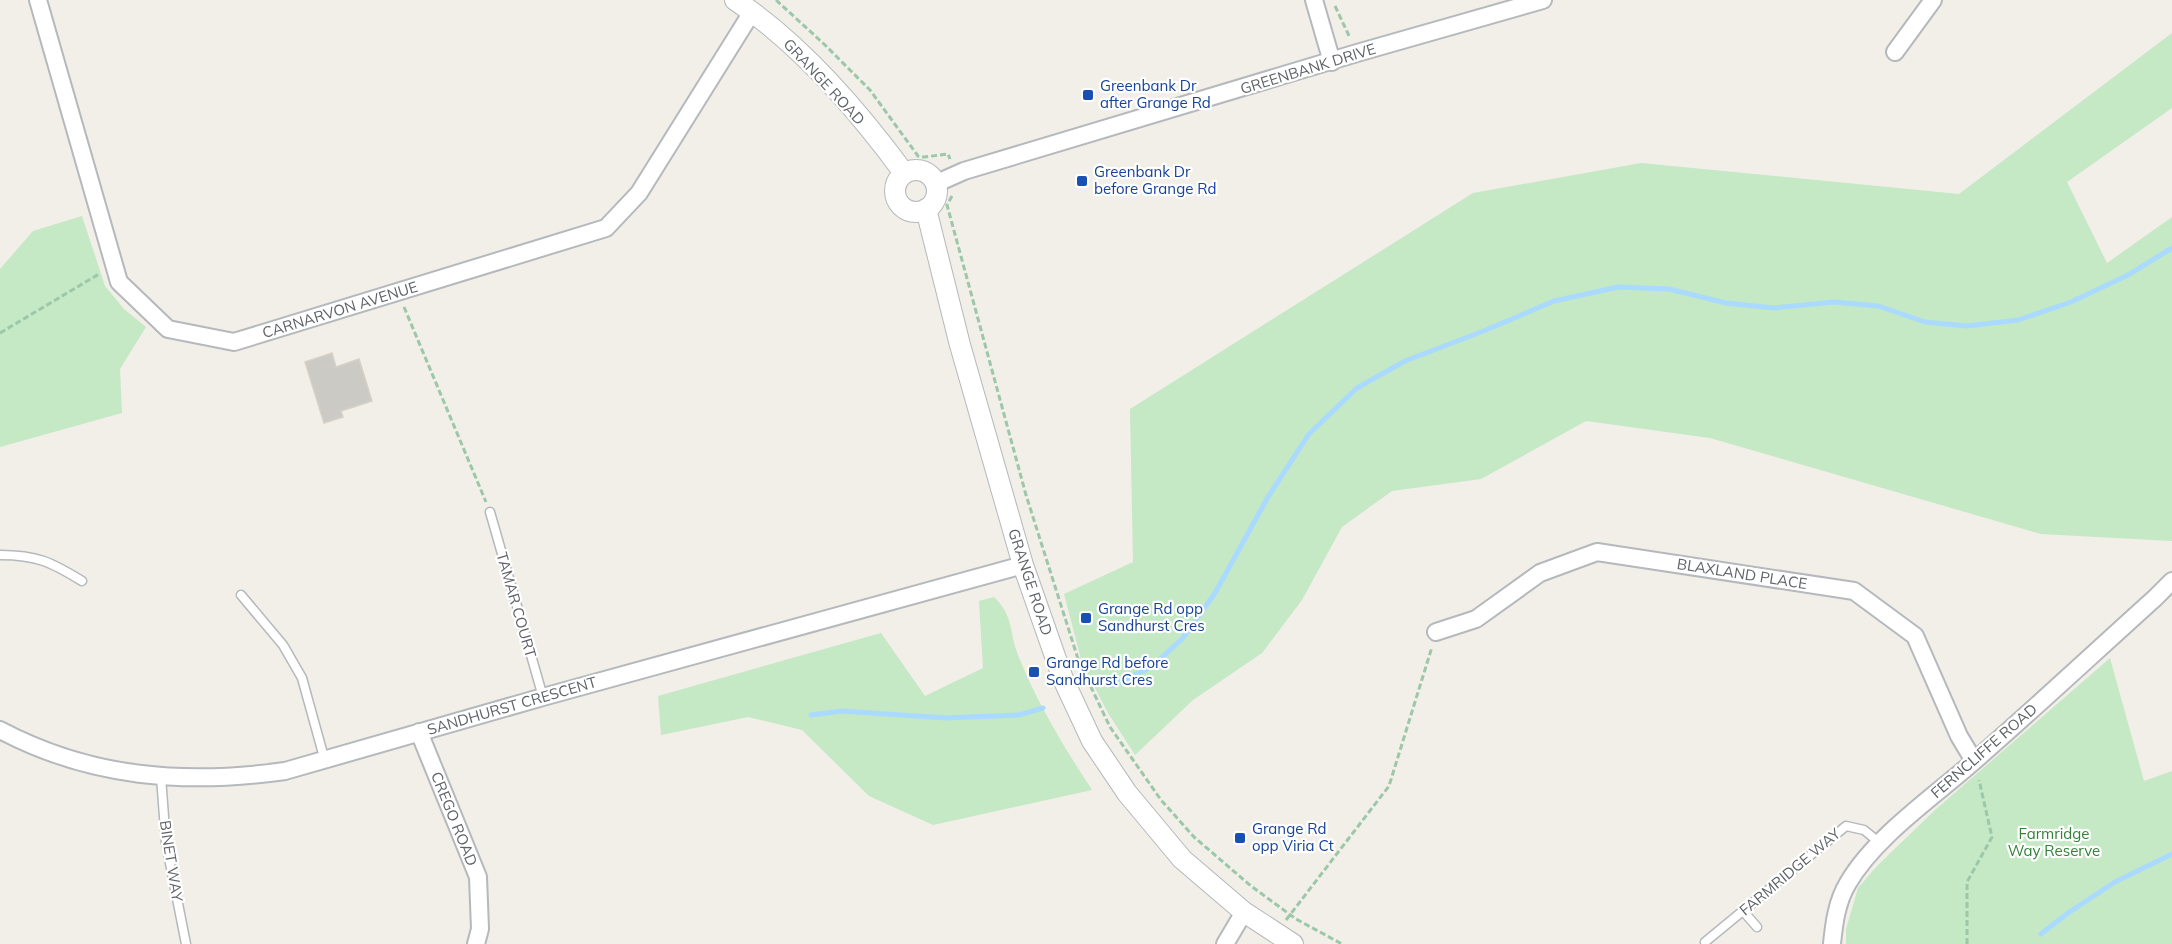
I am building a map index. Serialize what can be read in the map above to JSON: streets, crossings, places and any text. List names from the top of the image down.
{
  "streets": {
    "street": [
      "GREENBANK DRIVE",
      "GRANGE ROAD",
      "CARNARVON AVENUE",
      "BLAXLAND PLACE",
      "SANDHURST CRESCENT",
      "FERNCLIFFE ROAD",
      "CREGO ROAD"
    ],
    "lane": ["TAMAR COURT", "BINET WAY", "FARMRIDGE WAY"]
  },
  "crossings": [
    ["GREENBANK DRIVE", "GRANGE ROAD"],
    ["GRANGE ROAD", "CARNARVON AVENUE"],
    ["GRANGE ROAD", "SANDHURST CRESCENT"],
    ["BLAXLAND PLACE", "FERNCLIFFE ROAD"],
    ["TAMAR COURT", "SANDHURST CRESCENT"],
    ["SANDHURST CRESCENT", "CREGO ROAD"],
    ["SANDHURST CRESCENT", "BINET WAY"],
    ["FERNCLIFFE ROAD", "FARMRIDGE WAY"]
  ],
  "parks": ["Farmridge Way Reserve"],
  "places": {
    "transit": [
      "Greenbank Dr after Grange Rd",
      "Greenbank Dr before Grange Rd",
      "Grange Rd opp Sandhurst Cres",
      "Grange Rd before Sandhurst Cres",
      "Grange Rd opp Viria Ct"
    ]
  }
}
